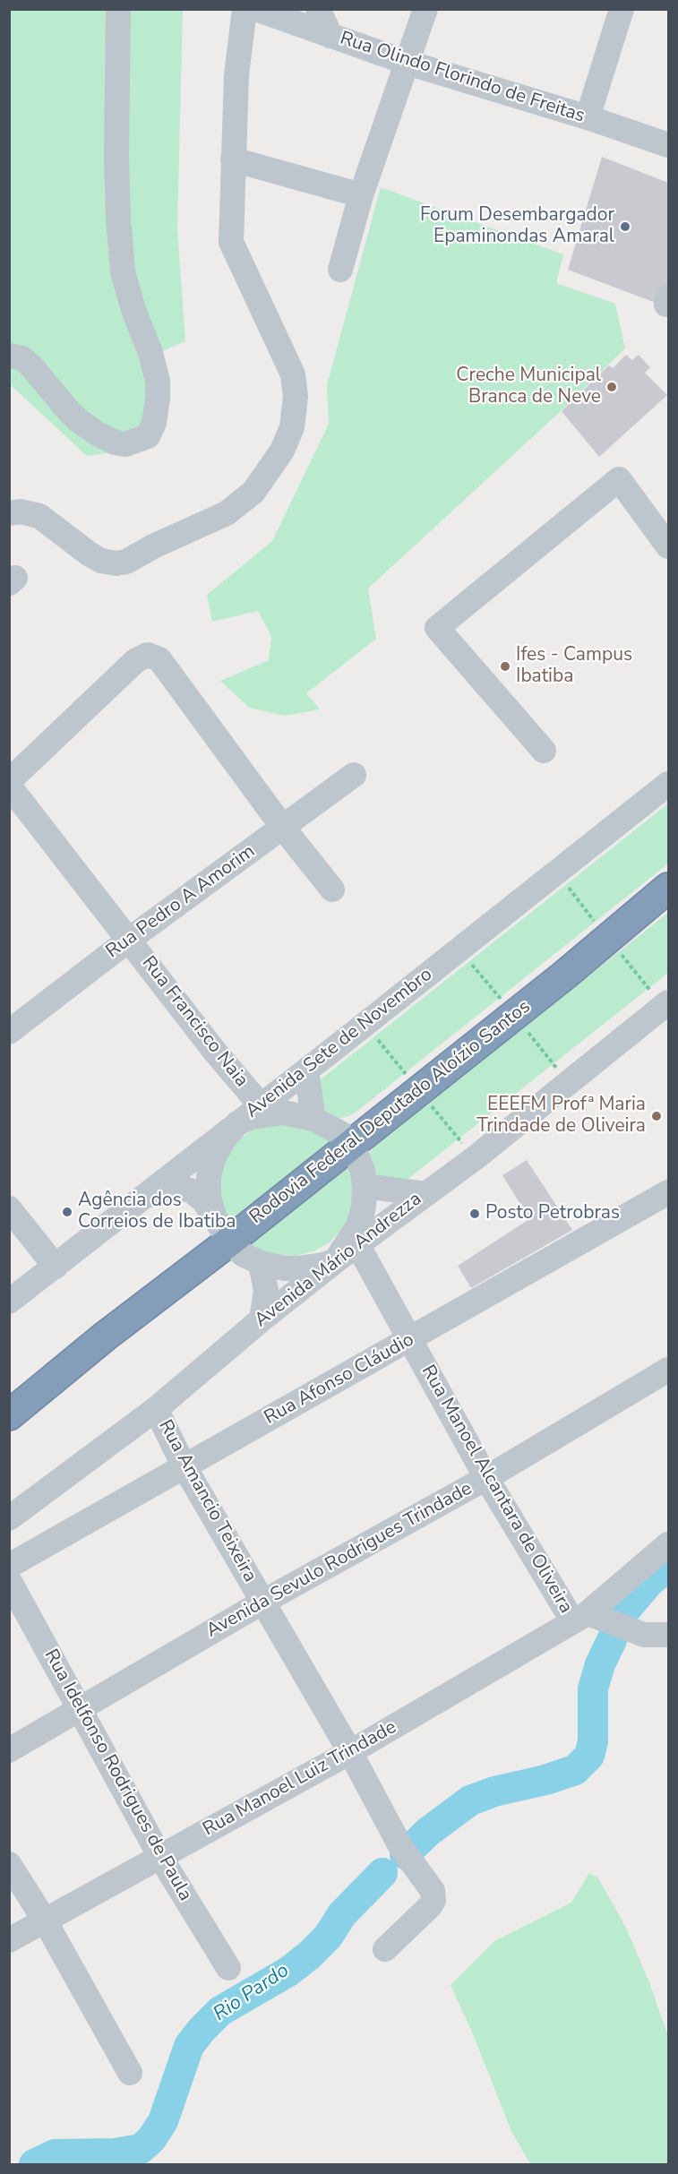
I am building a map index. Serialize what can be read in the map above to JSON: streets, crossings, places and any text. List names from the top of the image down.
{
  "streets": {
    "highway": ["Rodovia Federal Deputado Aloízio Santos"],
    "street": [
      "Rua Olindo Florindo de Freitas",
      "Rua Pedro A Amorim",
      "Rua Francisco Naia",
      "Avenida Sete de Novembro",
      "Avenida Mário Andrezza",
      "Rua Afonso Cláudio",
      "Rua Manoel Alcantara de Oliveira",
      "Rua Amancio Teixeira",
      "Avenida Sevulo Rodrigues Trindade",
      "Rua Idelfonso Rodrigues de Paula",
      "Rua Manoel Luiz Trindade"
    ]
  },
  "crossings": [
    ["Rua Pedro A Amorim", "Rua Francisco Naia"],
    ["Rua Francisco Naia", "Avenida Sete de Novembro"],
    ["Avenida Mário Andrezza", "Rua Manoel Alcantara de Oliveira"],
    ["Avenida Mário Andrezza", "Rua Amancio Teixeira"],
    ["Rua Afonso Cláudio", "Rua Manoel Alcantara de Oliveira"],
    ["Rua Afonso Cláudio", "Rua Amancio Teixeira"],
    ["Rua Manoel Alcantara de Oliveira", "Avenida Sevulo Rodrigues Trindade"],
    ["Rua Manoel Alcantara de Oliveira", "Rua Manoel Luiz Trindade"],
    ["Rua Amancio Teixeira", "Avenida Sevulo Rodrigues Trindade"],
    ["Rua Amancio Teixeira", "Rua Manoel Luiz Trindade"],
    ["Avenida Sevulo Rodrigues Trindade", "Rua Idelfonso Rodrigues de Paula"],
    ["Rua Idelfonso Rodrigues de Paula", "Rua Manoel Luiz Trindade"]
  ],
  "water": ["Rio Pardo"],
  "places": [
    "Forum Desembargador Epaminondas Amaral",
    "Creche Municipal Branca de Neve",
    "Ifes - Campus Ibatiba",
    "EEEFM Profª Maria Trindade de Oliveira",
    "Agência dos Correios de Ibatiba",
    "Posto Petrobras"
  ]
}
